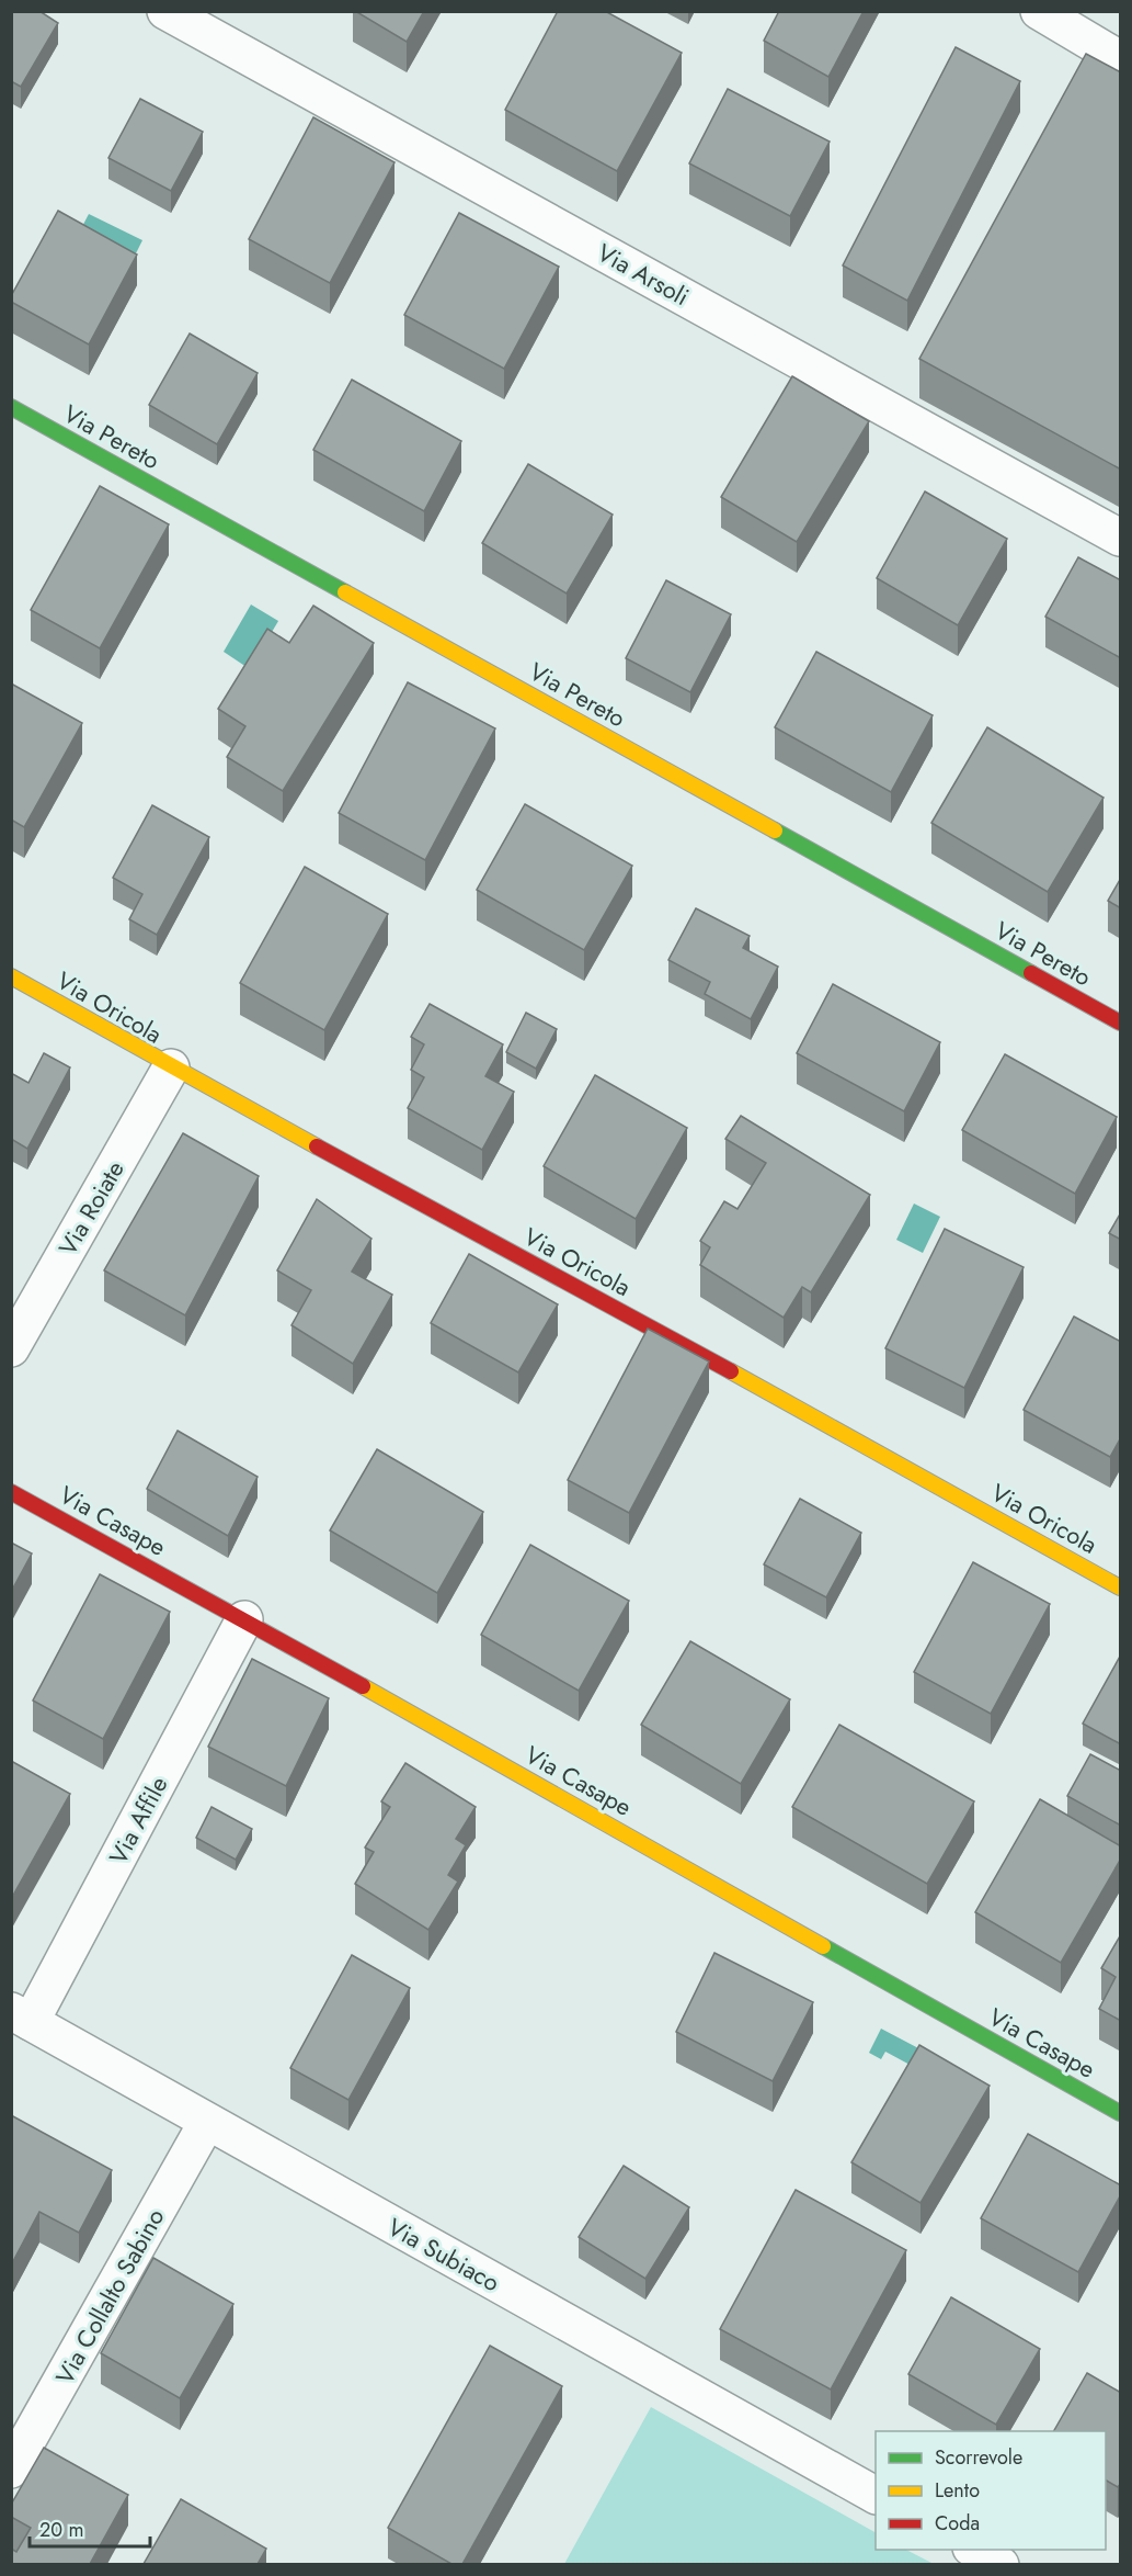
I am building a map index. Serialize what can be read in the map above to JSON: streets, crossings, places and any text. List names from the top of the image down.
{
  "streets": {
    "street": [
      "Via Arsoli",
      "Via Pereto",
      "Via Oricola",
      "Via Roiate",
      "Via Casape",
      "Via Affile",
      "Via Subiaco",
      "Via Collalto Sabino"
    ]
  },
  "crossings": [
    ["Via Oricola", "Via Roiate"],
    ["Via Casape", "Via Affile"],
    ["Via Affile", "Via Subiaco"],
    ["Via Subiaco", "Via Collalto Sabino"]
  ],
  "legend": ["Scorrevole", "Lento", "Coda"],
  "scale_bar": "20 m"
}
